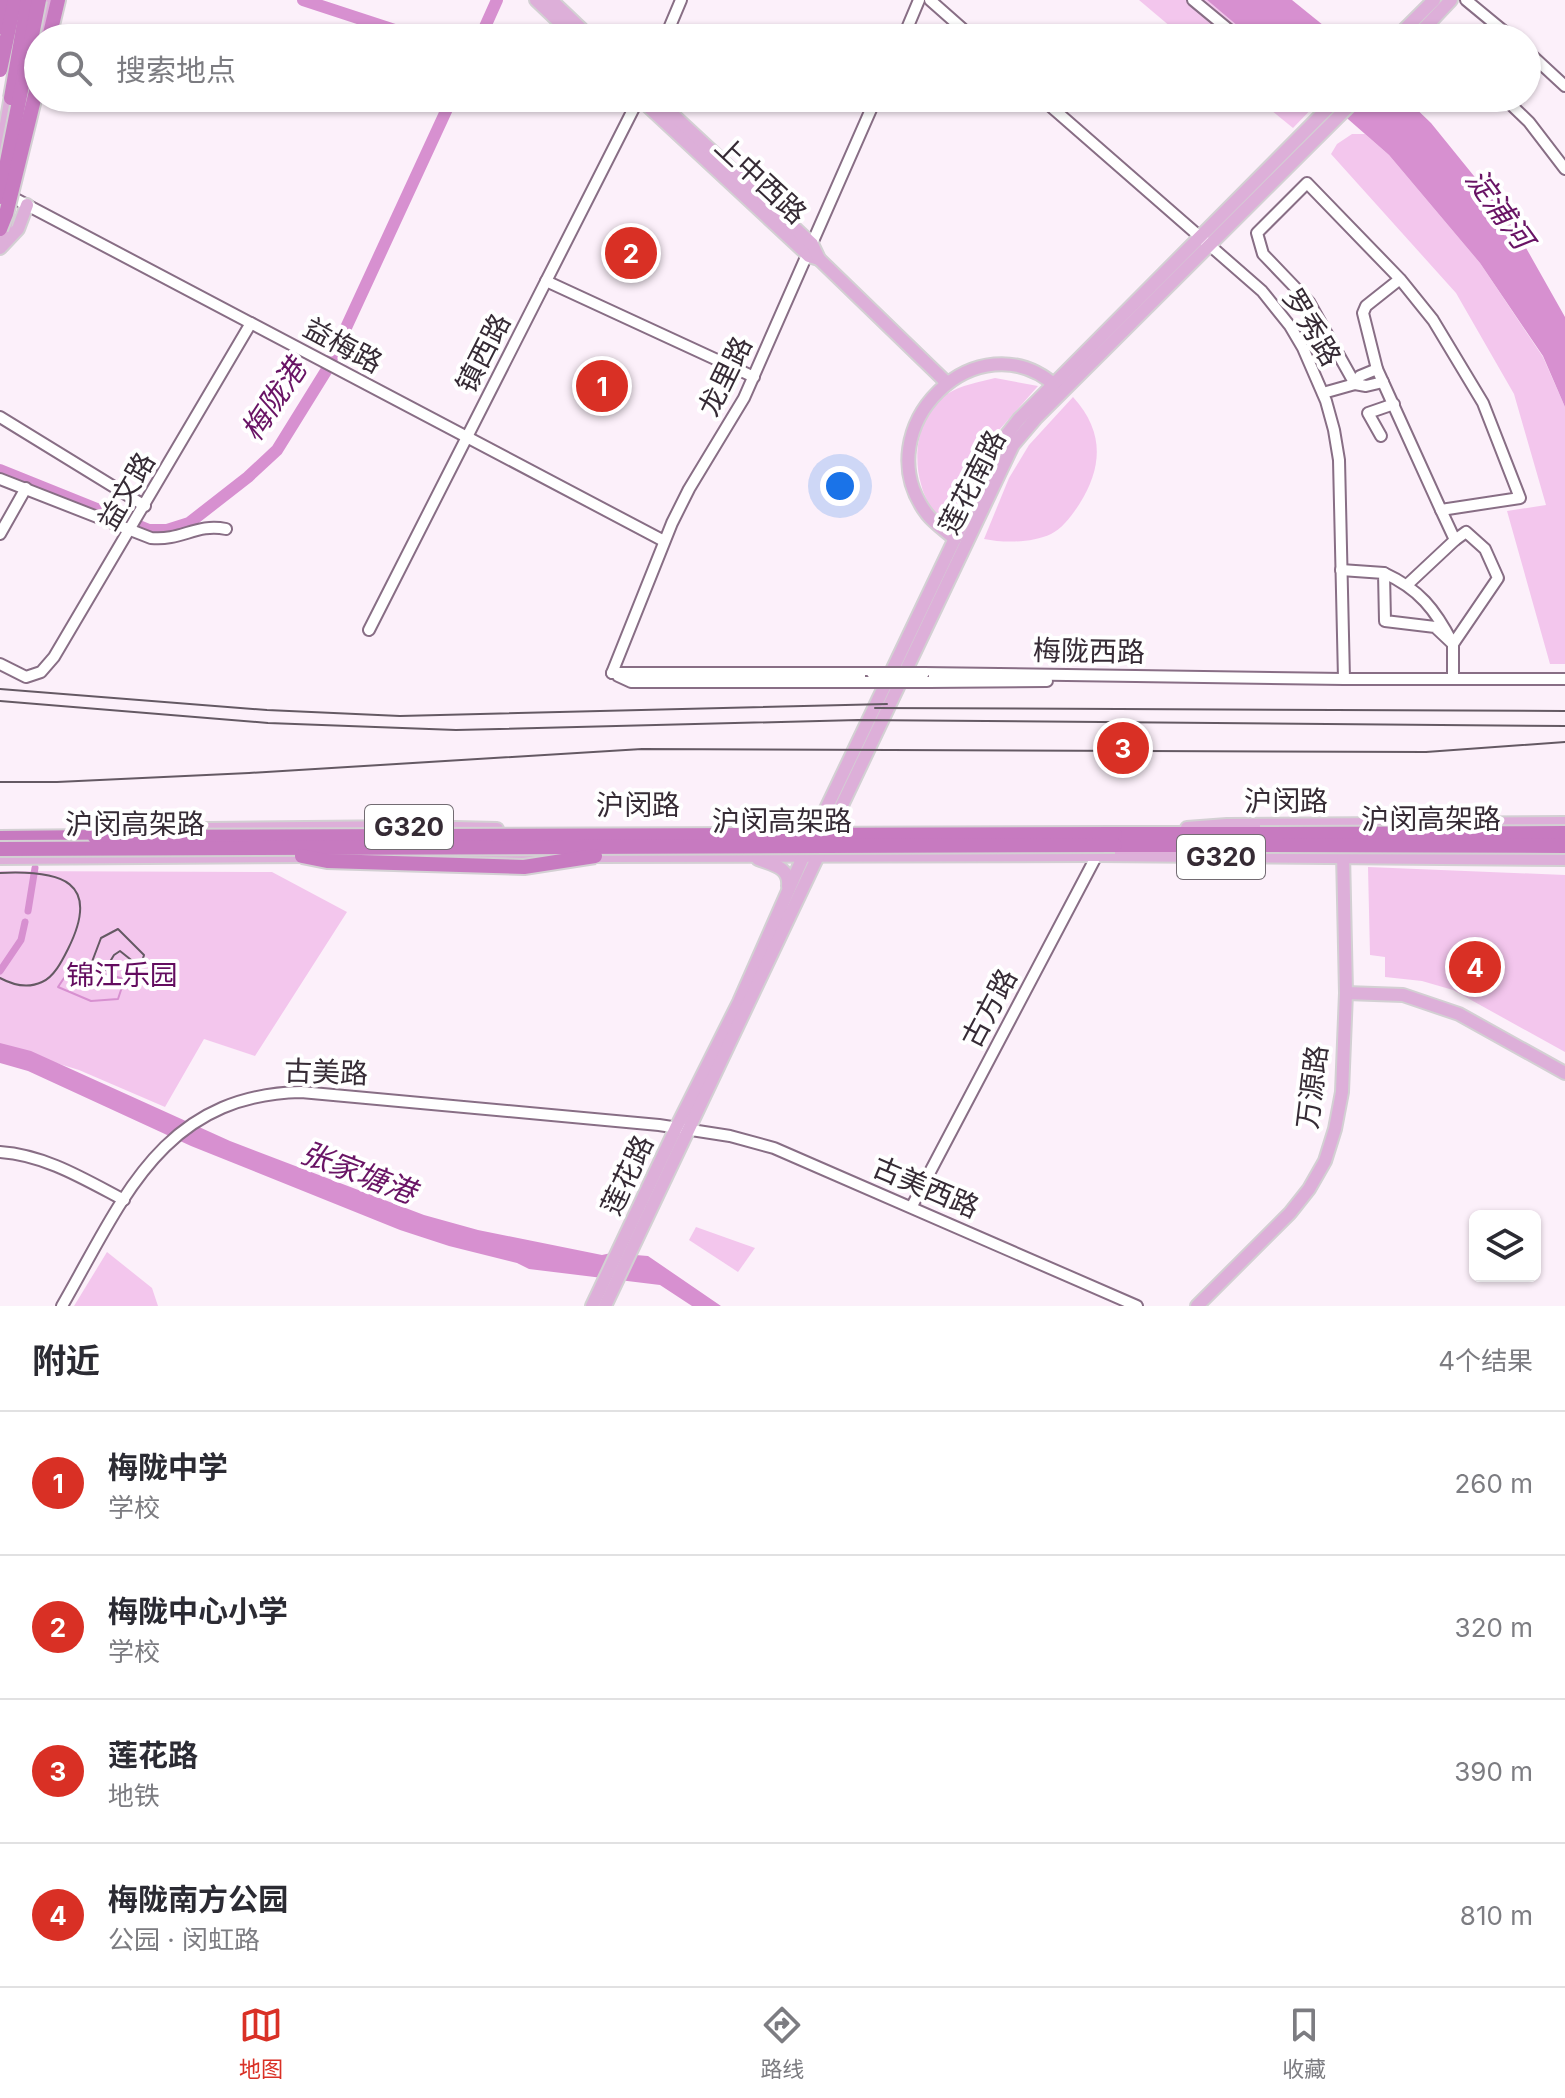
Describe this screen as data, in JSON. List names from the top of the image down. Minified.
{"streets":{"highway":["沪闵高架路"],"main road":["上中西路","莲花南路","沪闵路","G320","万源路","莲花路"],"street":["罗秀路","益梅路","镇西路","龙里路","益文路","梅陇西路","古方路","古美路","古美西路"]},"crossings":[["上中西路","龙里路"],["罗秀路","莲花南路"],["罗秀路","梅陇西路"],["益梅路","镇西路"],["益梅路","龙里路"],["益梅路","益文路"],["龙里路","梅陇西路"],["莲花南路","沪闵路"],["莲花南路","莲花路"],["沪闵路","沪闵高架路"],["沪闵路","古方路"],["沪闵路","万源路"],["古方路","古美西路"],["古美路","莲花路"],["古美路","古美西路"],["莲花路","古美西路"]],"water":["淀浦河","梅陇港","张家塘港"],"parks":["锦江乐园"],"page":{"search":"搜索地点","pins":["2","1","3","4"],"heading":["附近","4个结果"],"list":[{"mark":"1","name":"梅陇中学","note":"学校","value":"260 m"},{"mark":"2","name":"梅陇中心小学","note":"学校","value":"320 m"},{"mark":"3","name":"莲花路","note":"地铁","value":"390 m"},{"mark":"4","name":"梅陇南方公园","note":"公园 · 闵虹路","value":"810 m"}],"nav":["地图","路线","收藏"]}}
